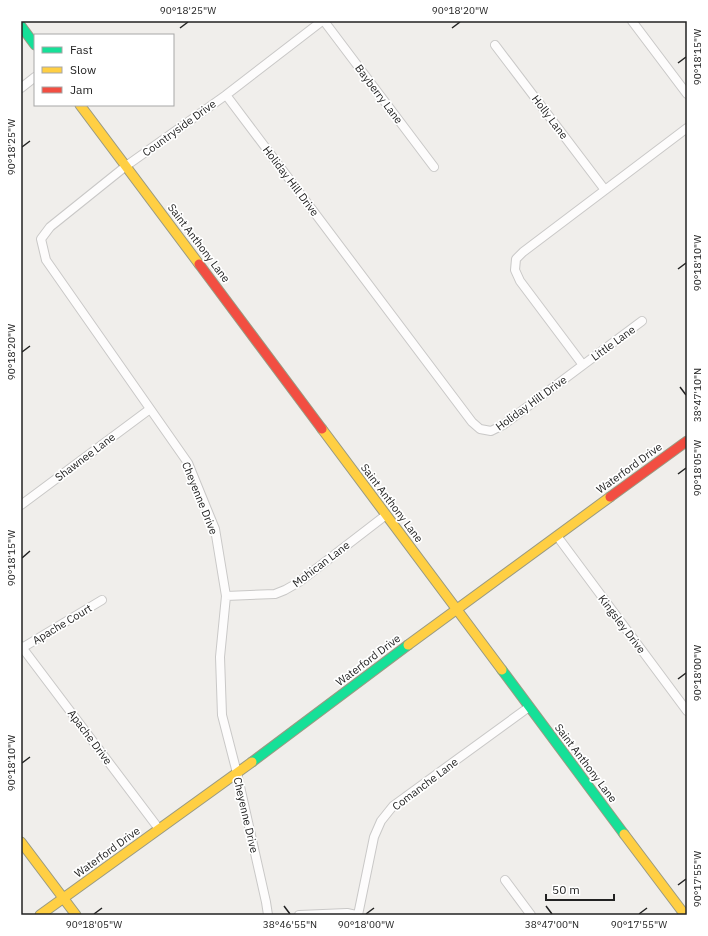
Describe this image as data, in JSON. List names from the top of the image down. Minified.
{"streets":{"street":["Bayberry Lane","Holly Lane","Countryside Drive","Holiday Hill Drive","Saint Anthony Lane","Little Lane","Shawnee Lane","Waterford Drive","Cheyenne Drive","Mohican Lane","Apache Court","Kingsley Drive","Apache Drive","Comanche Lane"]},"crossings":[["Bayberry Lane","Countryside Drive"],["Countryside Drive","Holiday Hill Drive"],["Countryside Drive","Saint Anthony Lane"],["Countryside Drive","Cheyenne Drive"],["Holiday Hill Drive","Little Lane"],["Saint Anthony Lane","Waterford Drive"],["Saint Anthony Lane","Mohican Lane"],["Saint Anthony Lane","Comanche Lane"],["Shawnee Lane","Cheyenne Drive"],["Waterford Drive","Cheyenne Drive"],["Waterford Drive","Kingsley Drive"],["Waterford Drive","Apache Drive"],["Cheyenne Drive","Mohican Lane"],["Apache Court","Apache Drive"]],"legend":["Fast","Slow","Jam"],"scale_bar":"50 m","coordinates":["90°18'25\"W","90°18'20\"W","90°18'15\"W","90°18'10\"W","38°47'10\"N","90°18'05\"W","90°18'00\"W","90°17'55\"W","38°46'55\"N","38°47'00\"N"]}
